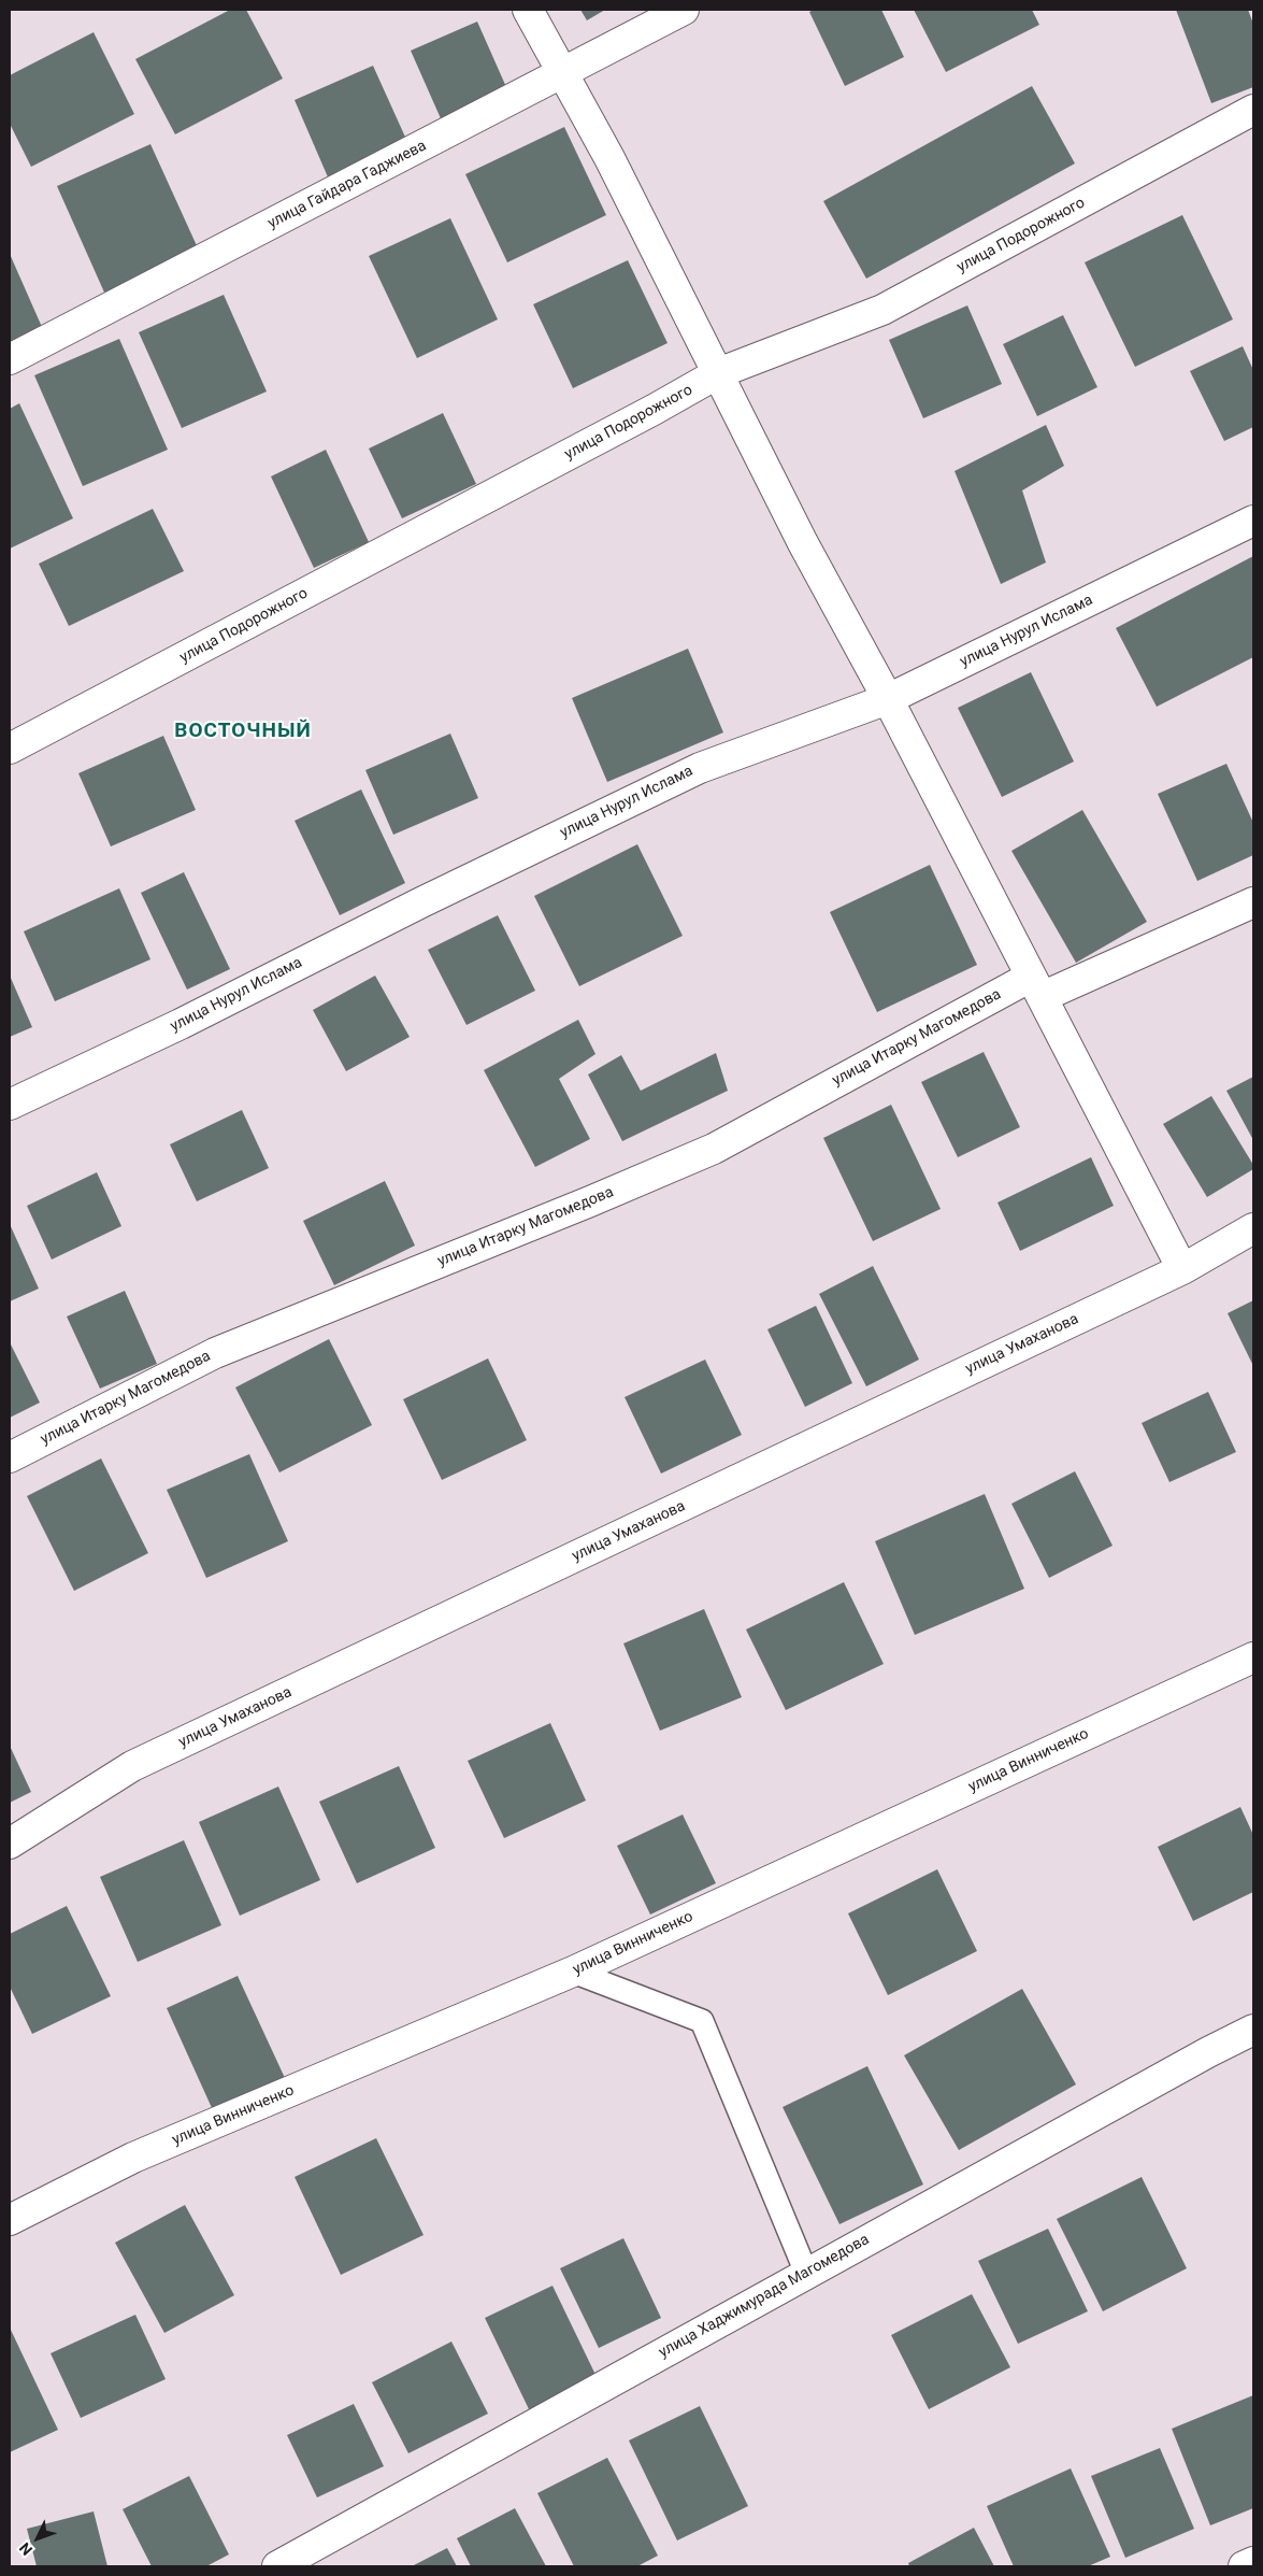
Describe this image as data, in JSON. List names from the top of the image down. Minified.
{"streets":{"street":["улица Гайдара Гаджиева","улица Подорожного","улица Нурул Ислама","улица Итарку Магомедова","улица Умаханова","улица Винниченко","улица Хаджимурада Магомедова"]},"districts":["ВОСТОЧНЫЙ"],"north":"bottom left"}
